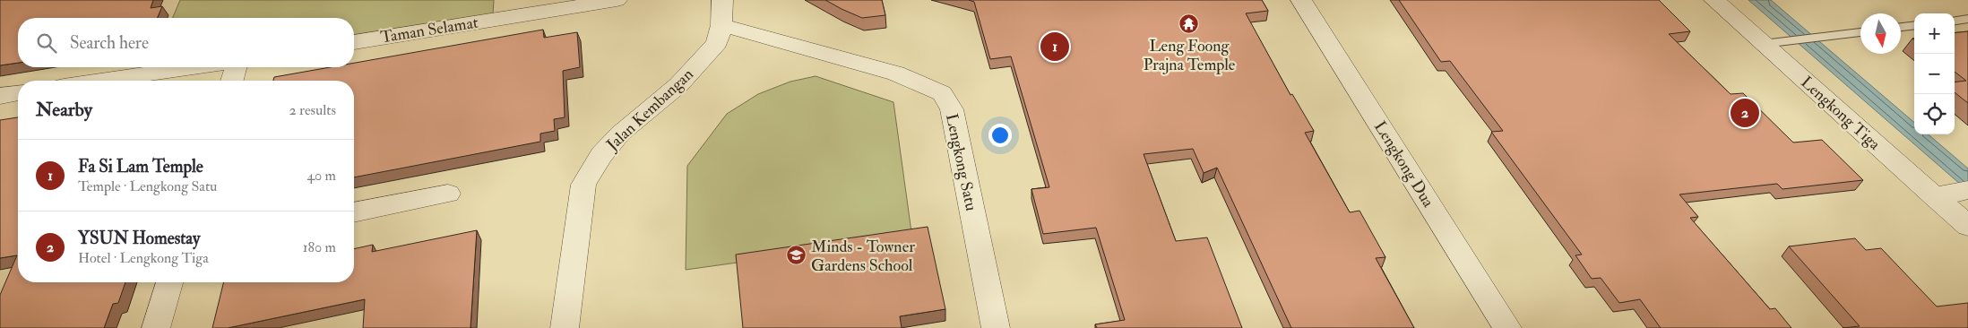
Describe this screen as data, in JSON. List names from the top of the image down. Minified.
{"streets":{"street":["Taman Selamat","Jalan Kembangan","Lengkong Tiga","Lengkong Satu","Lengkong Dua"]},"crossings":[["Jalan Kembangan","Lengkong Satu"]],"places":{"temple":["Leng Foong Prajna Temple"],"school or university":["Minds - Towner Gardens School"]},"north":"bottom","page":{"map_buttons":["+","−"],"search":"Search here","pins":["1","2"],"heading":["Nearby","2 results"],"list":[{"mark":"1","name":"Fa Si Lam Temple","note":"Temple · Lengkong Satu","value":"40 m"},{"mark":"2","name":"YSUN Homestay","note":"Hotel · Lengkong Tiga","value":"180 m"}]}}
